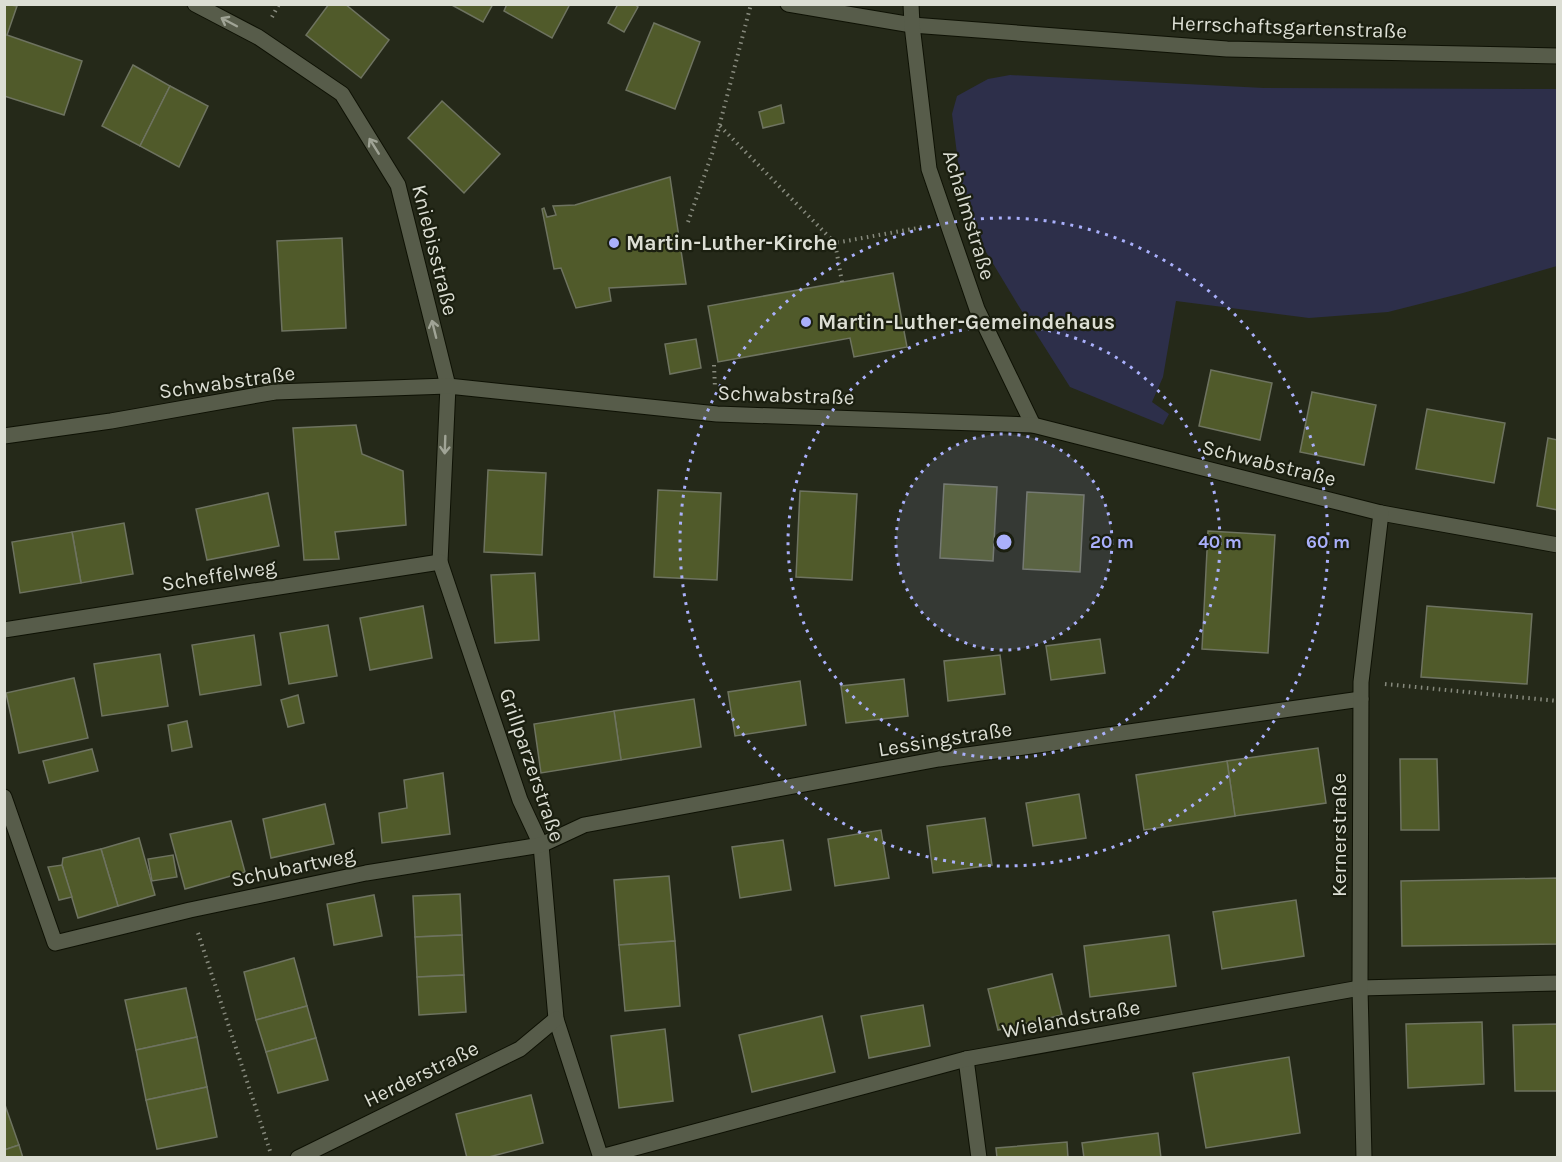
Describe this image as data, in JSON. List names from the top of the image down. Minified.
{"streets":{"street":["Herrschaftsgartenstraße","Achalmstraße","Kniebisstraße","Schwabstraße","Scheffelweg","Lessingstraße","Grillparzerstraße","Kernerstraße","Schubartweg","Wielandstraße","Herderstraße"]},"crossings":[["Herrschaftsgartenstraße","Achalmstraße"],["Achalmstraße","Schwabstraße"],["Kniebisstraße","Schwabstraße"],["Kniebisstraße","Grillparzerstraße"],["Schwabstraße","Grillparzerstraße"],["Schwabstraße","Kernerstraße"],["Scheffelweg","Grillparzerstraße"],["Lessingstraße","Grillparzerstraße"],["Lessingstraße","Kernerstraße"],["Lessingstraße","Schubartweg"],["Grillparzerstraße","Schubartweg"],["Grillparzerstraße","Wielandstraße"],["Grillparzerstraße","Herderstraße"],["Kernerstraße","Wielandstraße"]],"one_way":["Kniebisstraße"],"places":["Martin-Luther-Kirche","Martin-Luther-Gemeindehaus"],"rings":["20 m","40 m","60 m"]}
